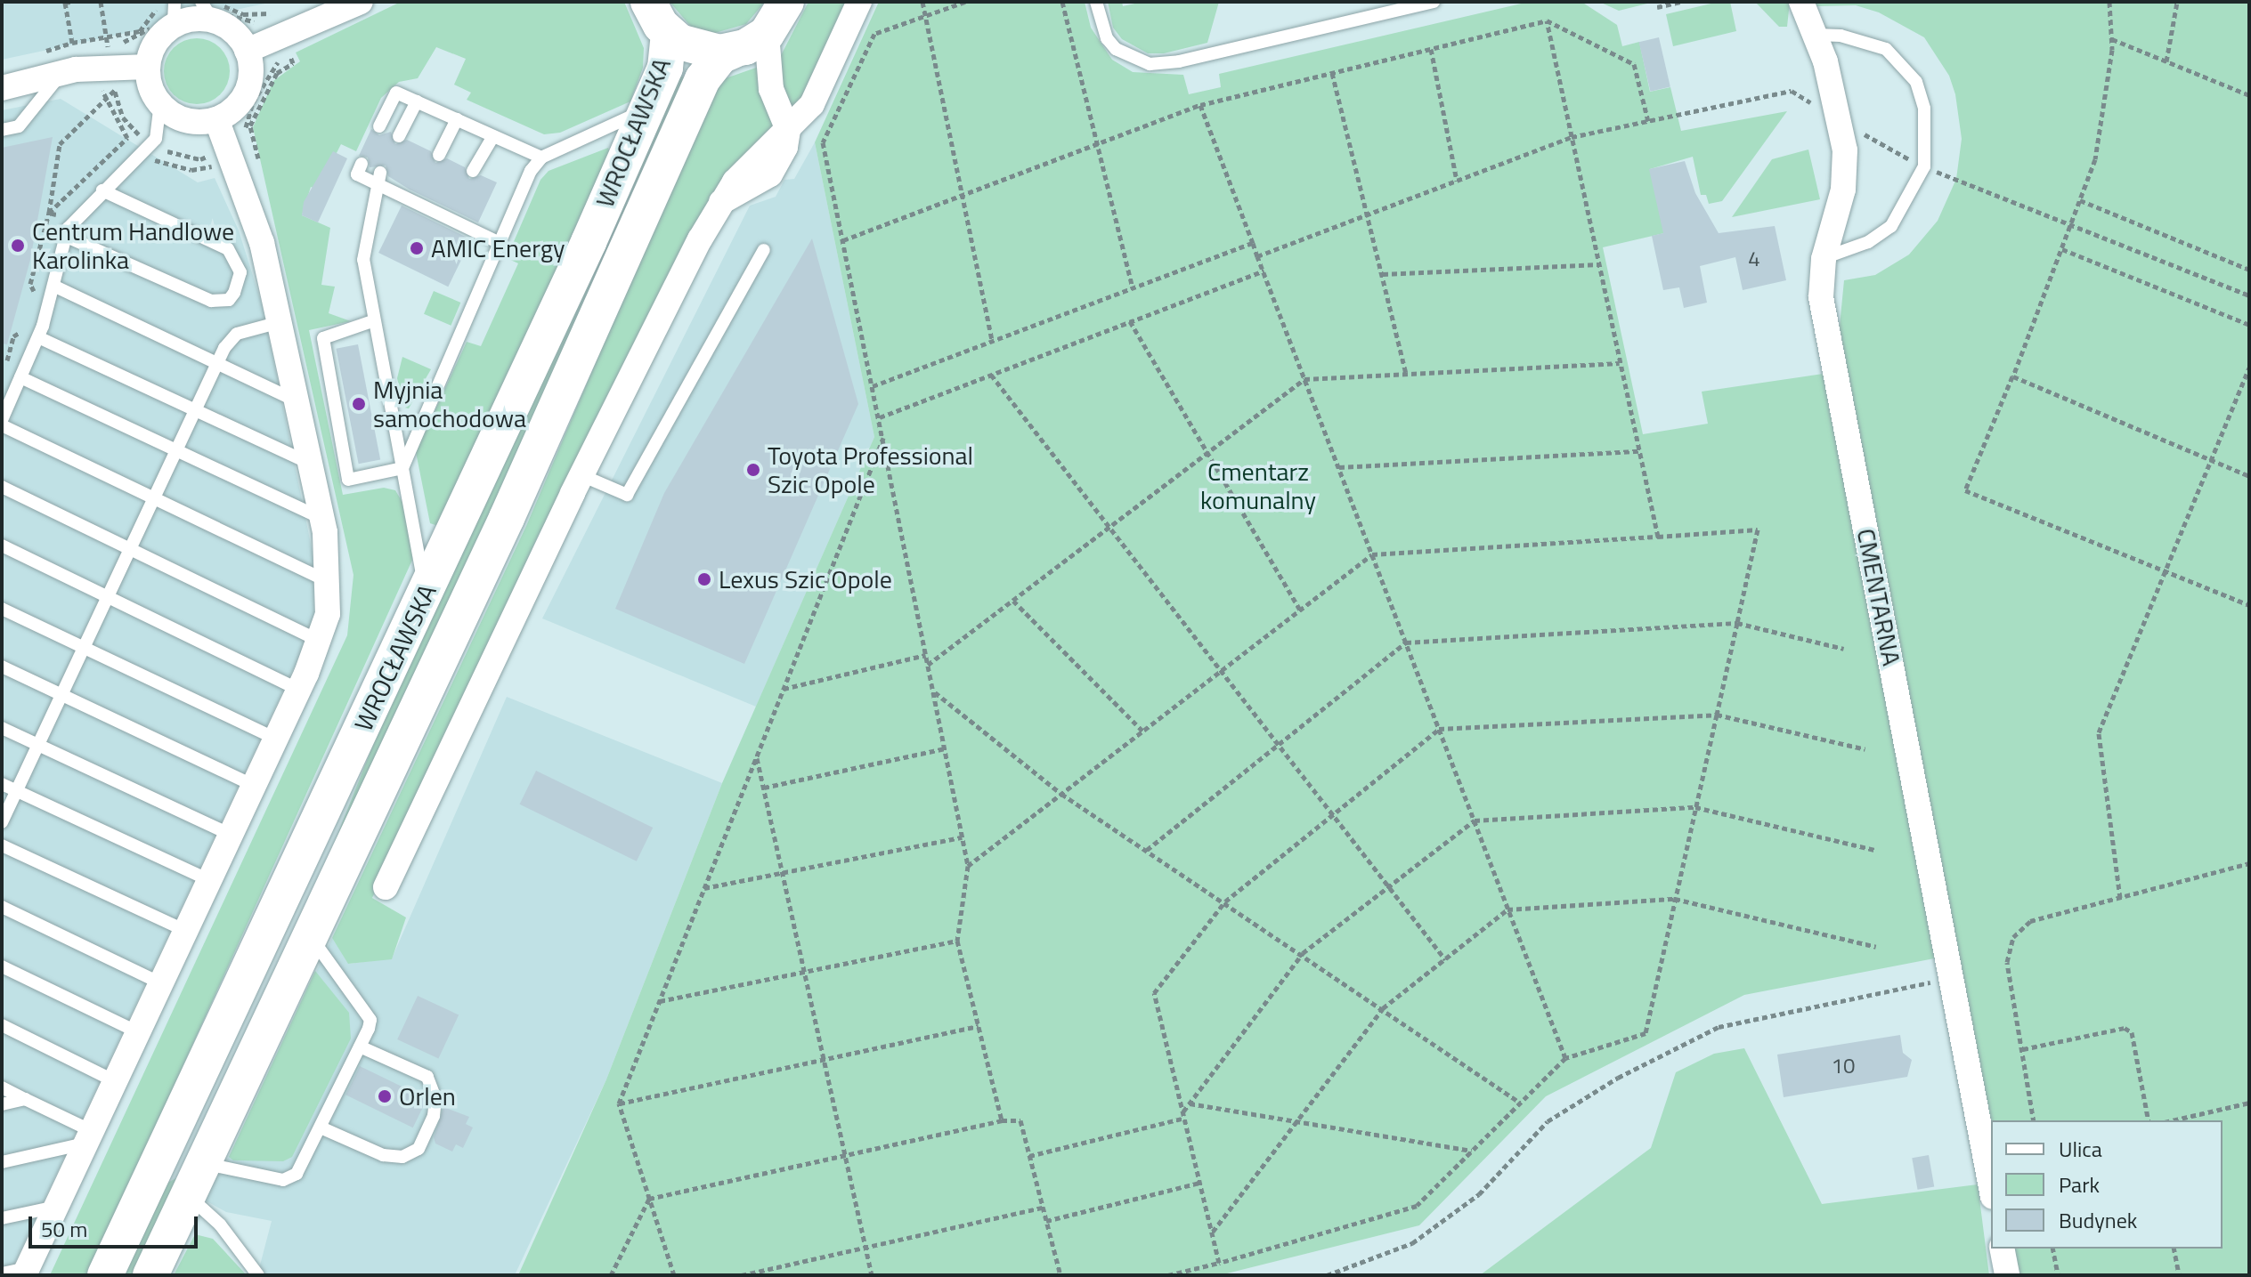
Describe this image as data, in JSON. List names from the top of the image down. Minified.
{"streets":{"main road":["WROCŁAWSKA"],"street":["CMENTARNA"]},"parks":["Cmentarz komunalny"],"places":["Centrum Handlowe Karolinka","AMIC Energy","Myjnia samochodowa","Toyota Professional Szic Opole","Lexus Szic Opole","Orlen"],"house_numbers":["4","10"],"legend":["Ulica","Park","Budynek"],"scale_bar":"50 m"}
